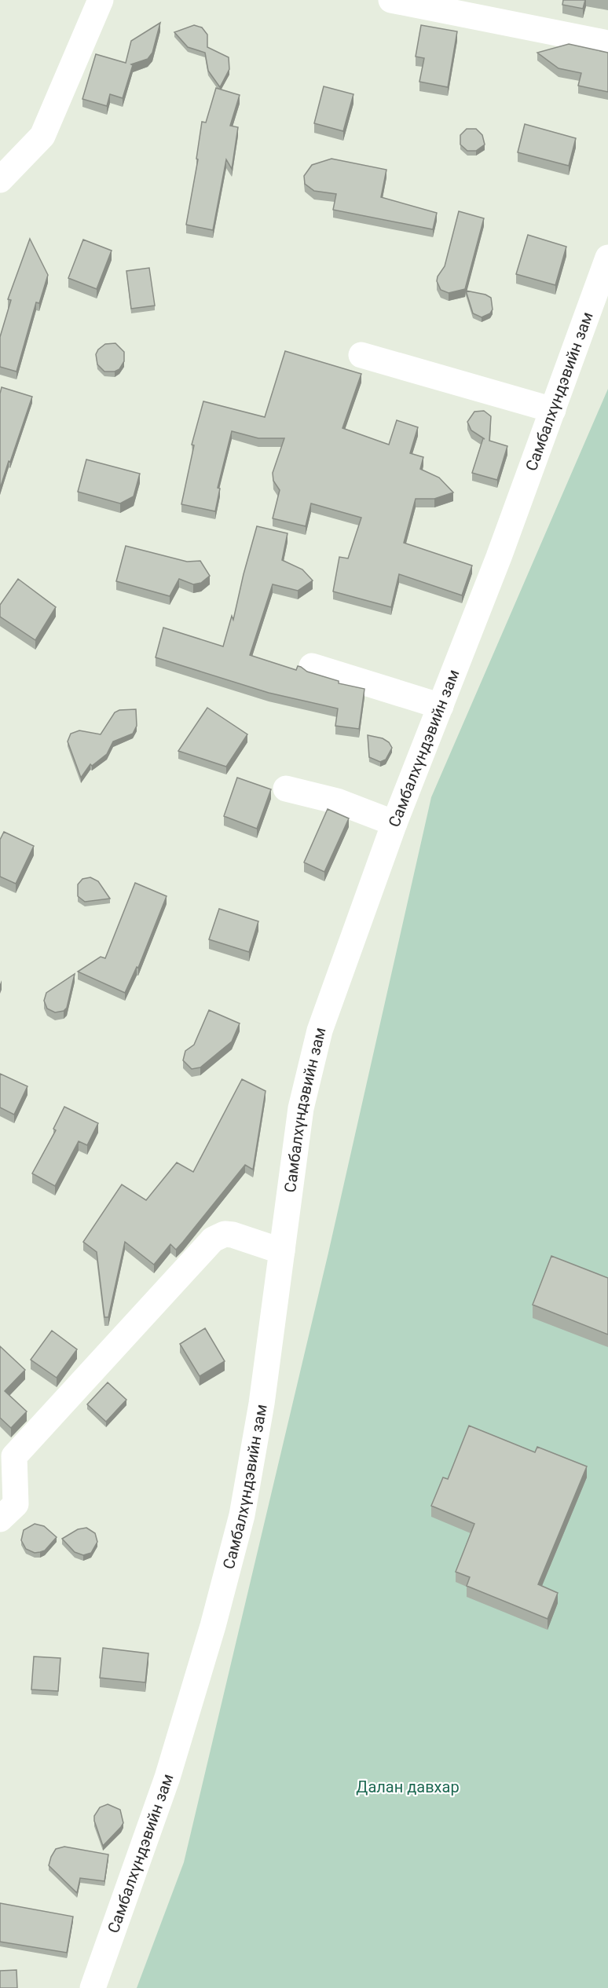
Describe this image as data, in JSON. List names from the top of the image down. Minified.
{"streets":{"street":["Самбалхүндэвийн зам"]},"parks":["Далан давхар"]}
